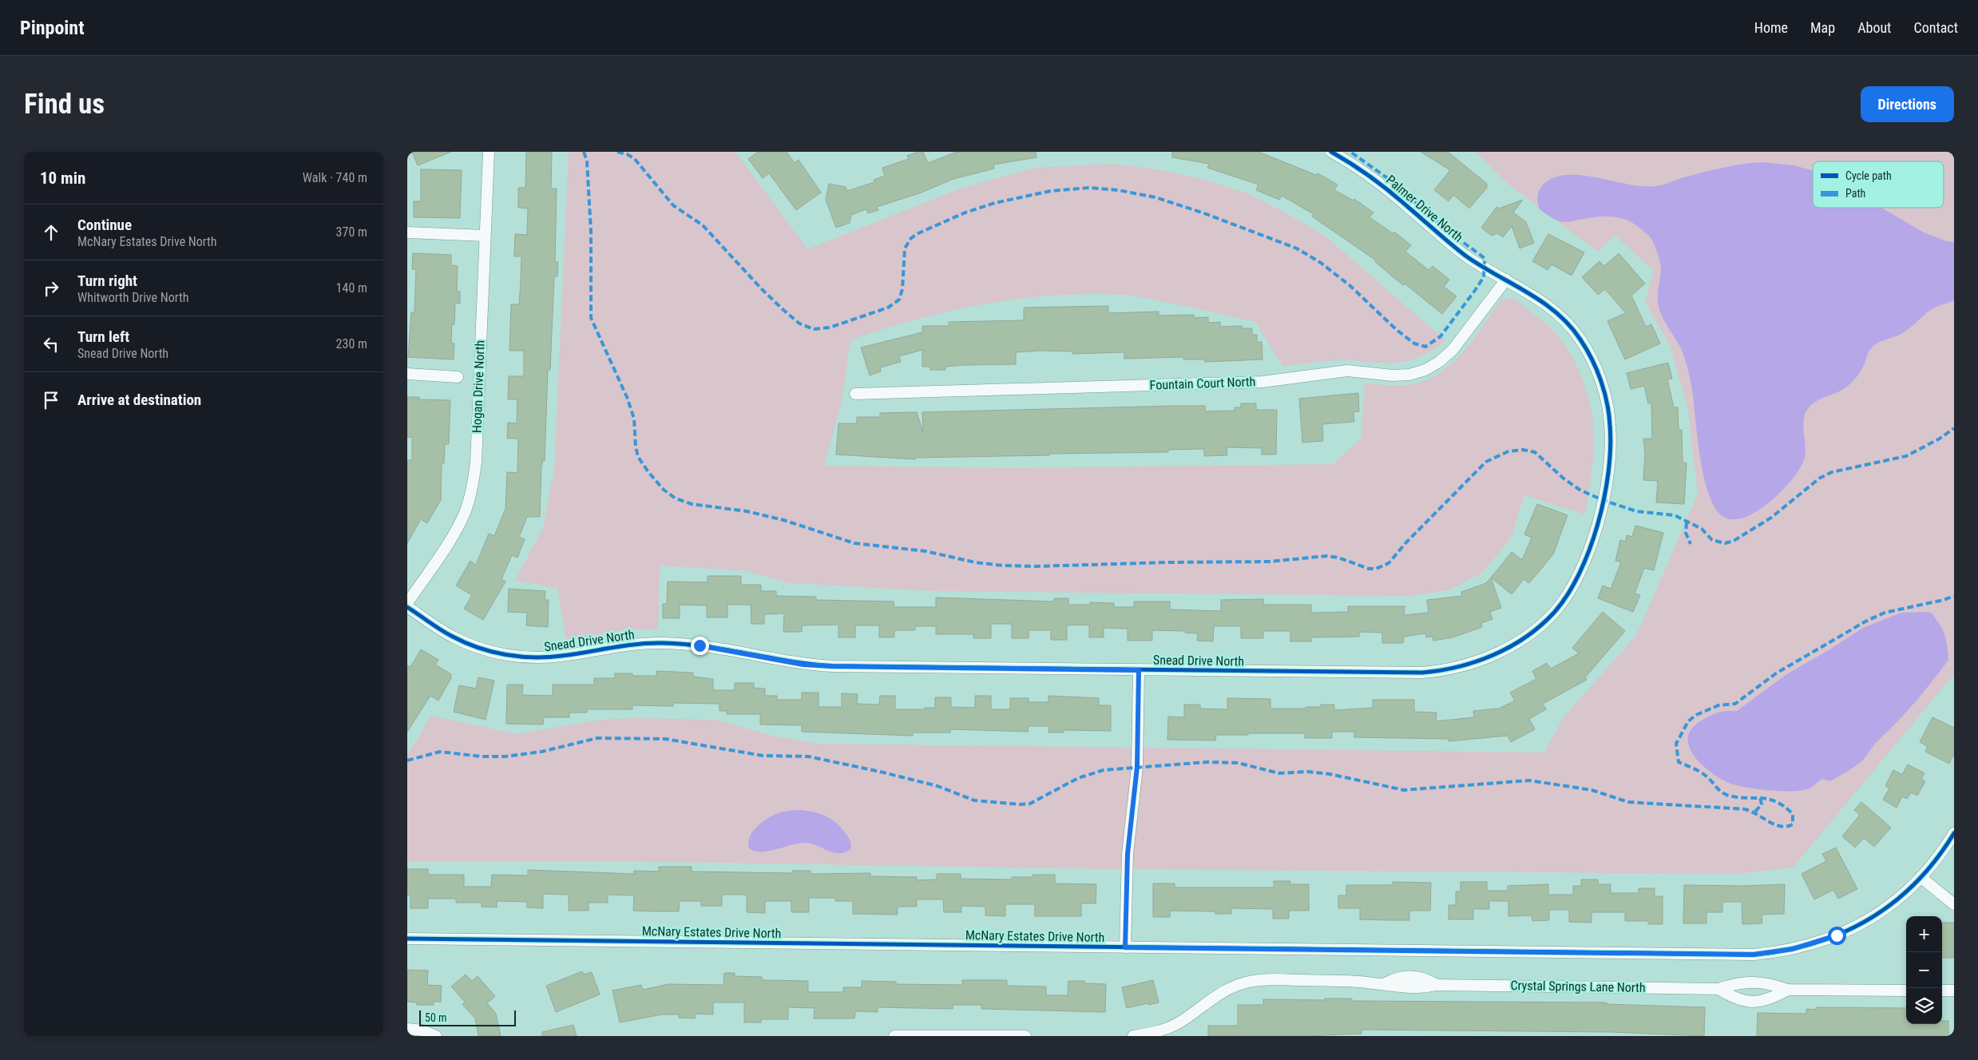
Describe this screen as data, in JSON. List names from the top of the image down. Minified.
{"streets":{"street":["Palmer Drive North","Fountain Court North","Hogan Drive North","Snead Drive North","McNary Estates Drive North","Crystal Springs Lane North"]},"crossings":[["Palmer Drive North","Fountain Court North"],["Palmer Drive North","Snead Drive North"],["Fountain Court North","Snead Drive North"]],"legend":["Cycle path","Path"],"scale_bar":"50 m","page":{"header":"Pinpoint","nav":["Home","Map","About","Contact"],"buttons":"Directions","title":"Find us","heading":["10 min","Walk · 740 m"],"list":[["Continue","McNary Estates Drive North","370 m"],["Turn right","Whitworth Drive North","140 m"],["Turn left","Snead Drive North","230 m"],"Arrive at destination"],"map_buttons":["+","−"],"scale":"50 m"}}
